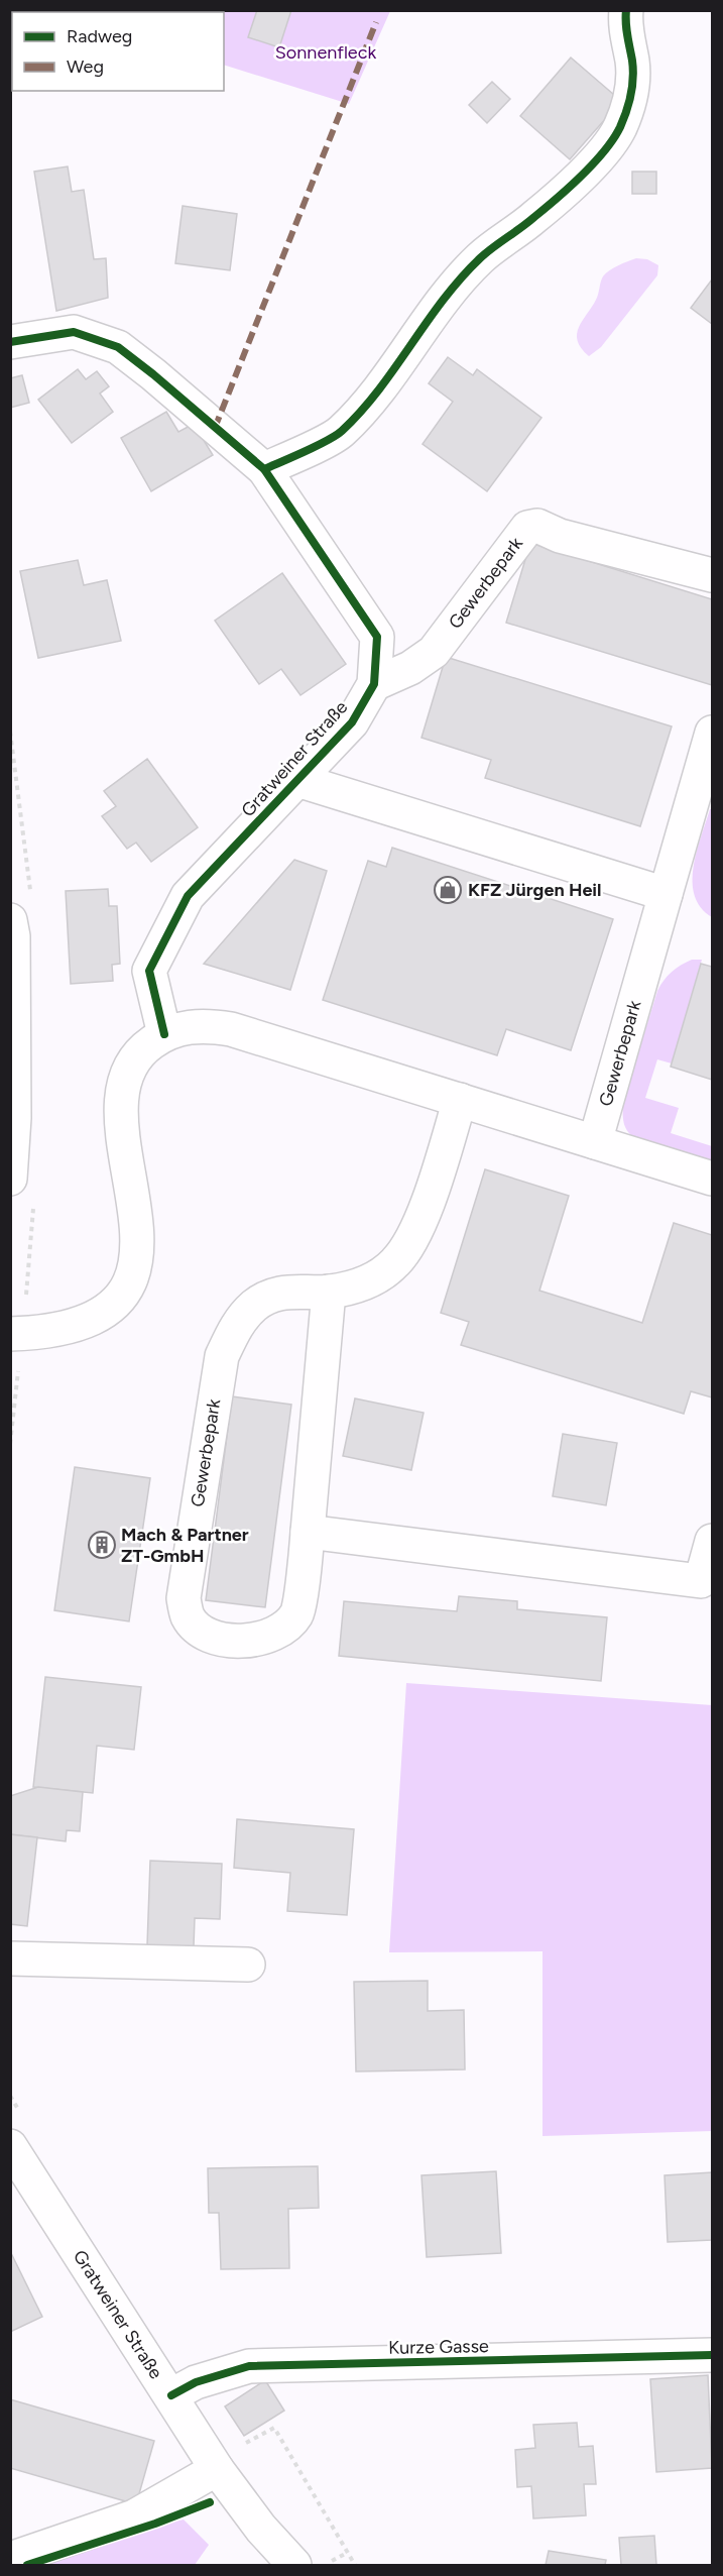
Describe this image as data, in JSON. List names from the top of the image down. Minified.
{"streets":{"street":["Gewerbepark","Gratweiner Straße","Kurze Gasse"]},"crossings":[["Gewerbepark","Gratweiner Straße"],["Gratweiner Straße","Kurze Gasse"]],"parks":["Sonnenfleck"],"places":{"shop":["KFZ Jürgen Heil"],"building":["Mach & Partner ZT-GmbH"]},"legend":["Radweg","Weg"]}
